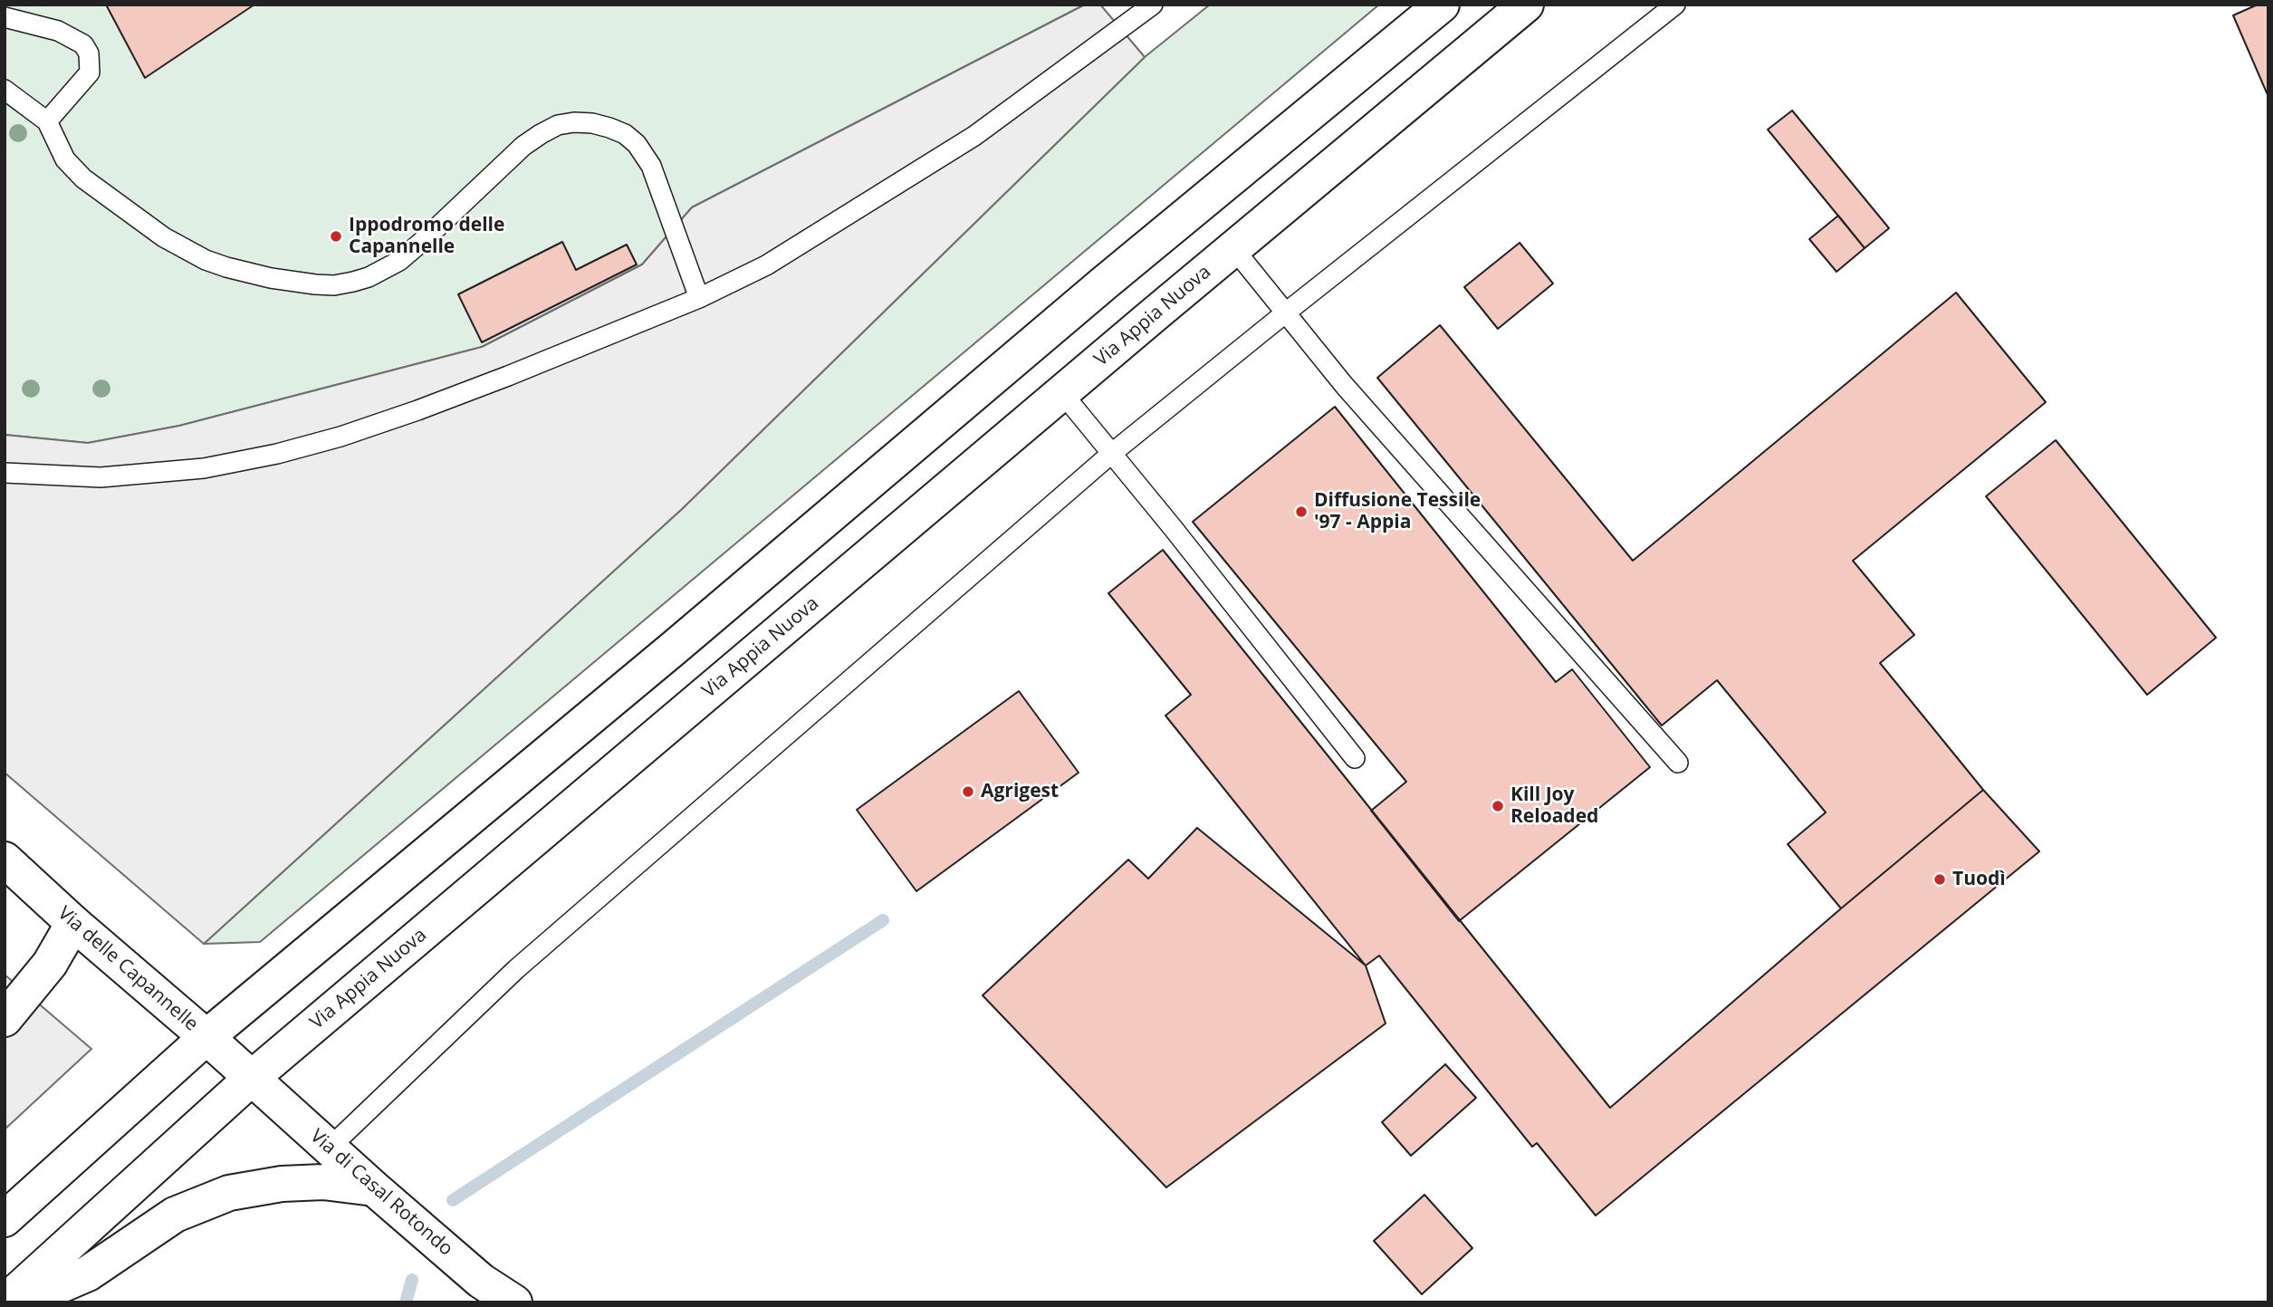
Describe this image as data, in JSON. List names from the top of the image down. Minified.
{"streets":{"main road":["Via Appia Nuova","Via delle Capannelle","Via di Casal Rotondo"]},"crossings":[["Via Appia Nuova","Via delle Capannelle"],["Via Appia Nuova","Via di Casal Rotondo"],["Via delle Capannelle","Via di Casal Rotondo"]],"places":["Ippodromo delle Capannelle","Diffusione Tessile '97 - Appia","Agrigest","Kill Joy Reloaded","Tuodì"]}
